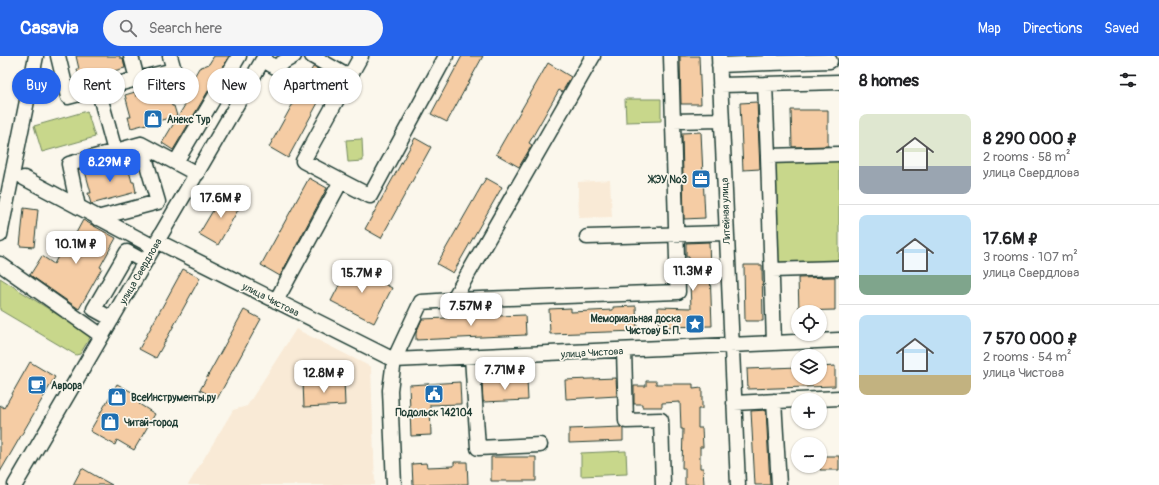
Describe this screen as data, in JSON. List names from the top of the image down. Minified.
{"streets":{"street":["Литейная улица","улица Свердлова","улица Чистова"]},"crossings":[["Литейная улица","улица Чистова"],["улица Свердлова","улица Чистова"]],"places":{"shop":["Анекс Тур","ВсеИнструменты.ру","Читай-город"],"office":["ЖЭУ №3"],"place":["Мемориальная доска Чистову Б. П."],"cafe":["Аврора"],"public building":["Подольск 142104"]},"page":{"header":"Casavia","search":"Search here","nav":["Map","Directions","Saved"],"heading":"8 homes","chip":["Buy","Rent","Filters","New","Apartment"],"list":[{"name":"8 290 000 ₽","note":"2 rooms · 58 m² · улица Свердлова"},{"name":"17.6M ₽","note":"3 rooms · 107 m² · улица Свердлова"},{"name":"7 570 000 ₽","note":"2 rooms · 54 m² · улица Чистова"}],"price":["8.29M ₽","17.6M ₽","10.1M ₽","11.3M ₽","15.7M ₽","7.57M ₽","7.71M ₽","12.8M ₽"],"map_buttons":["+","−"]}}
